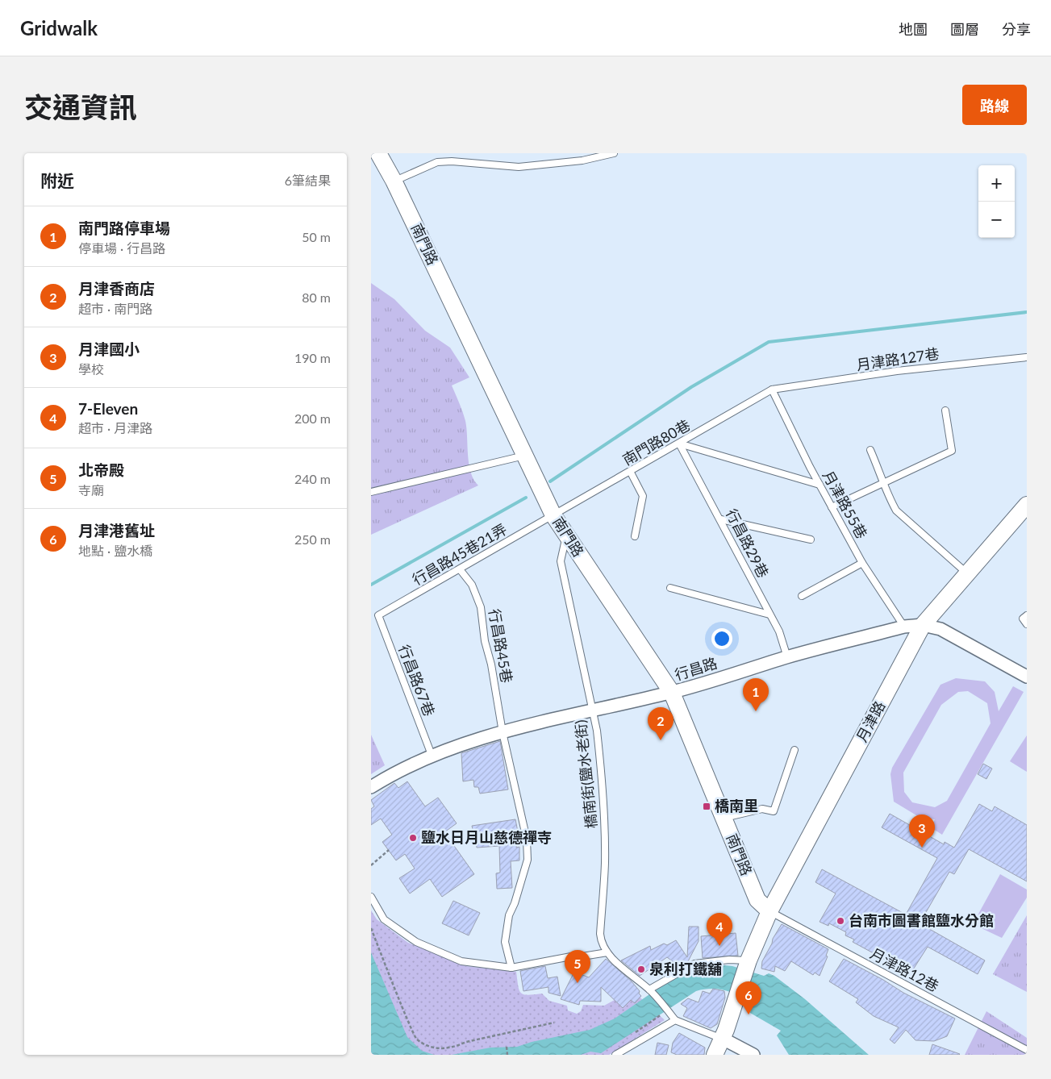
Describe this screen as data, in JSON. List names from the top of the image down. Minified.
{"streets":{"street":["南門路","行昌路","月津路"],"lane":["月津路127巷","南門路80巷","月津路55巷","行昌路29巷","行昌路45巷21弄","行昌路45巷","行昌路67巷","橋南街(鹽水老街)","月津路12巷"]},"crossings":[["南門路","南門路80巷"],["南門路","行昌路45巷21弄"],["南門路","行昌路"],["南門路","月津路"],["南門路","橋南街(鹽水老街)"],["南門路","月津路12巷"],["月津路127巷","南門路80巷"],["月津路127巷","月津路55巷"],["南門路80巷","月津路55巷"],["南門路80巷","行昌路29巷"],["南門路80巷","行昌路45巷21弄"],["月津路55巷","行昌路"],["行昌路29巷","行昌路"],["行昌路45巷21弄","行昌路45巷"],["行昌路45巷21弄","行昌路67巷"],["行昌路45巷","行昌路"],["行昌路","行昌路67巷"],["行昌路","月津路"],["行昌路","橋南街(鹽水老街)"],["月津路","月津路12巷"]],"places":{"transit":["橋南里"],"other":["鹽水日月山慈德禪寺","台南市圖書館鹽水分館","泉利打鐵舖"]},"page":{"header":"Gridwalk","nav":["地圖","圖層","分享"],"title":"交通資訊","buttons":"路線","heading":["附近","6筆結果"],"map_buttons":["+","−"],"list":[{"mark":"1","name":"南門路停車場","note":"停車場 · 行昌路","value":"50 m"},{"mark":"2","name":"月津香商店","note":"超市 · 南門路","value":"80 m"},{"mark":"3","name":"月津國小","note":"學校","value":"190 m"},{"mark":"4","name":"7-Eleven","note":"超市 · 月津路","value":"200 m"},{"mark":"5","name":"北帝殿","note":"寺廟","value":"240 m"},{"mark":"6","name":"月津港舊址","note":"地點 · 鹽水橋","value":"250 m"}],"pins":["1","2","3","4","5","6"]}}
